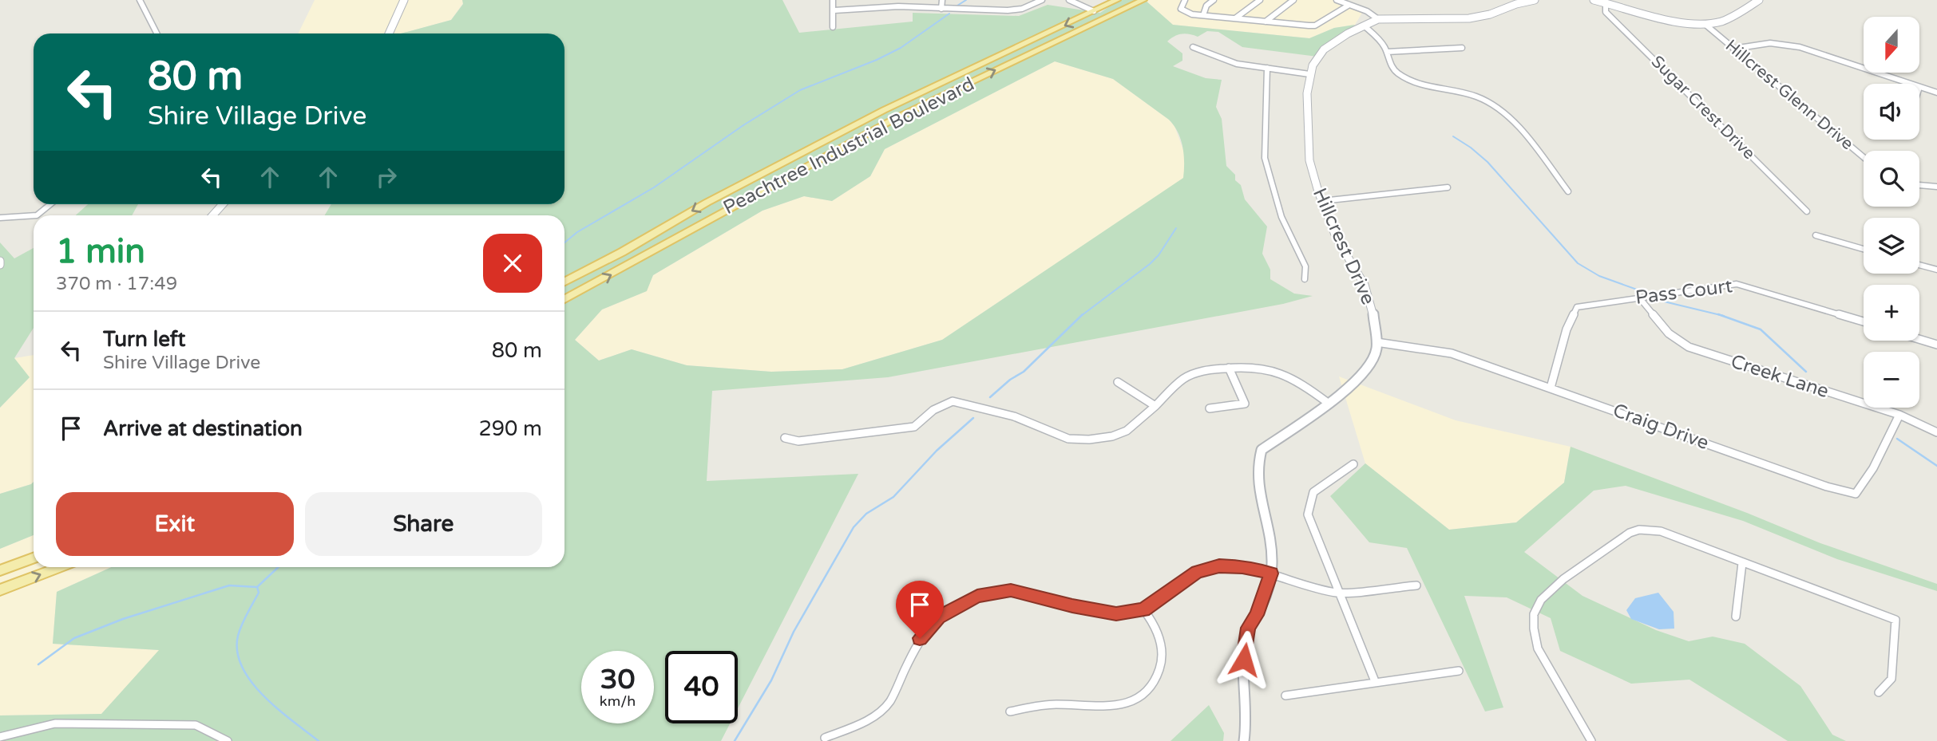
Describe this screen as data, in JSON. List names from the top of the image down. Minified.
{"streets":{"main road":["Peachtree Industrial Boulevard"],"street":["Hillcrest Glenn Drive","Sugar Crest Drive","Hillcrest Drive","Pass Court","Creek Lane","Craig Drive"]},"crossings":[["Hillcrest Drive","Craig Drive"],["Pass Court","Creek Lane"],["Pass Court","Craig Drive"],["Creek Lane","Craig Drive"]],"north":"bottom","page":{"map_buttons":["+","−"],"turn":["80 m","Shire Village Drive"],"heading":["1 min","370 m · 17:49"],"list":[{"name":"Turn left","note":"Shire Village Drive","value":"80 m"},{"name":"Arrive at destination","value":"290 m"}],"buttons":["Exit","Share"],"speed":"30 km/h","limit":"40"}}
